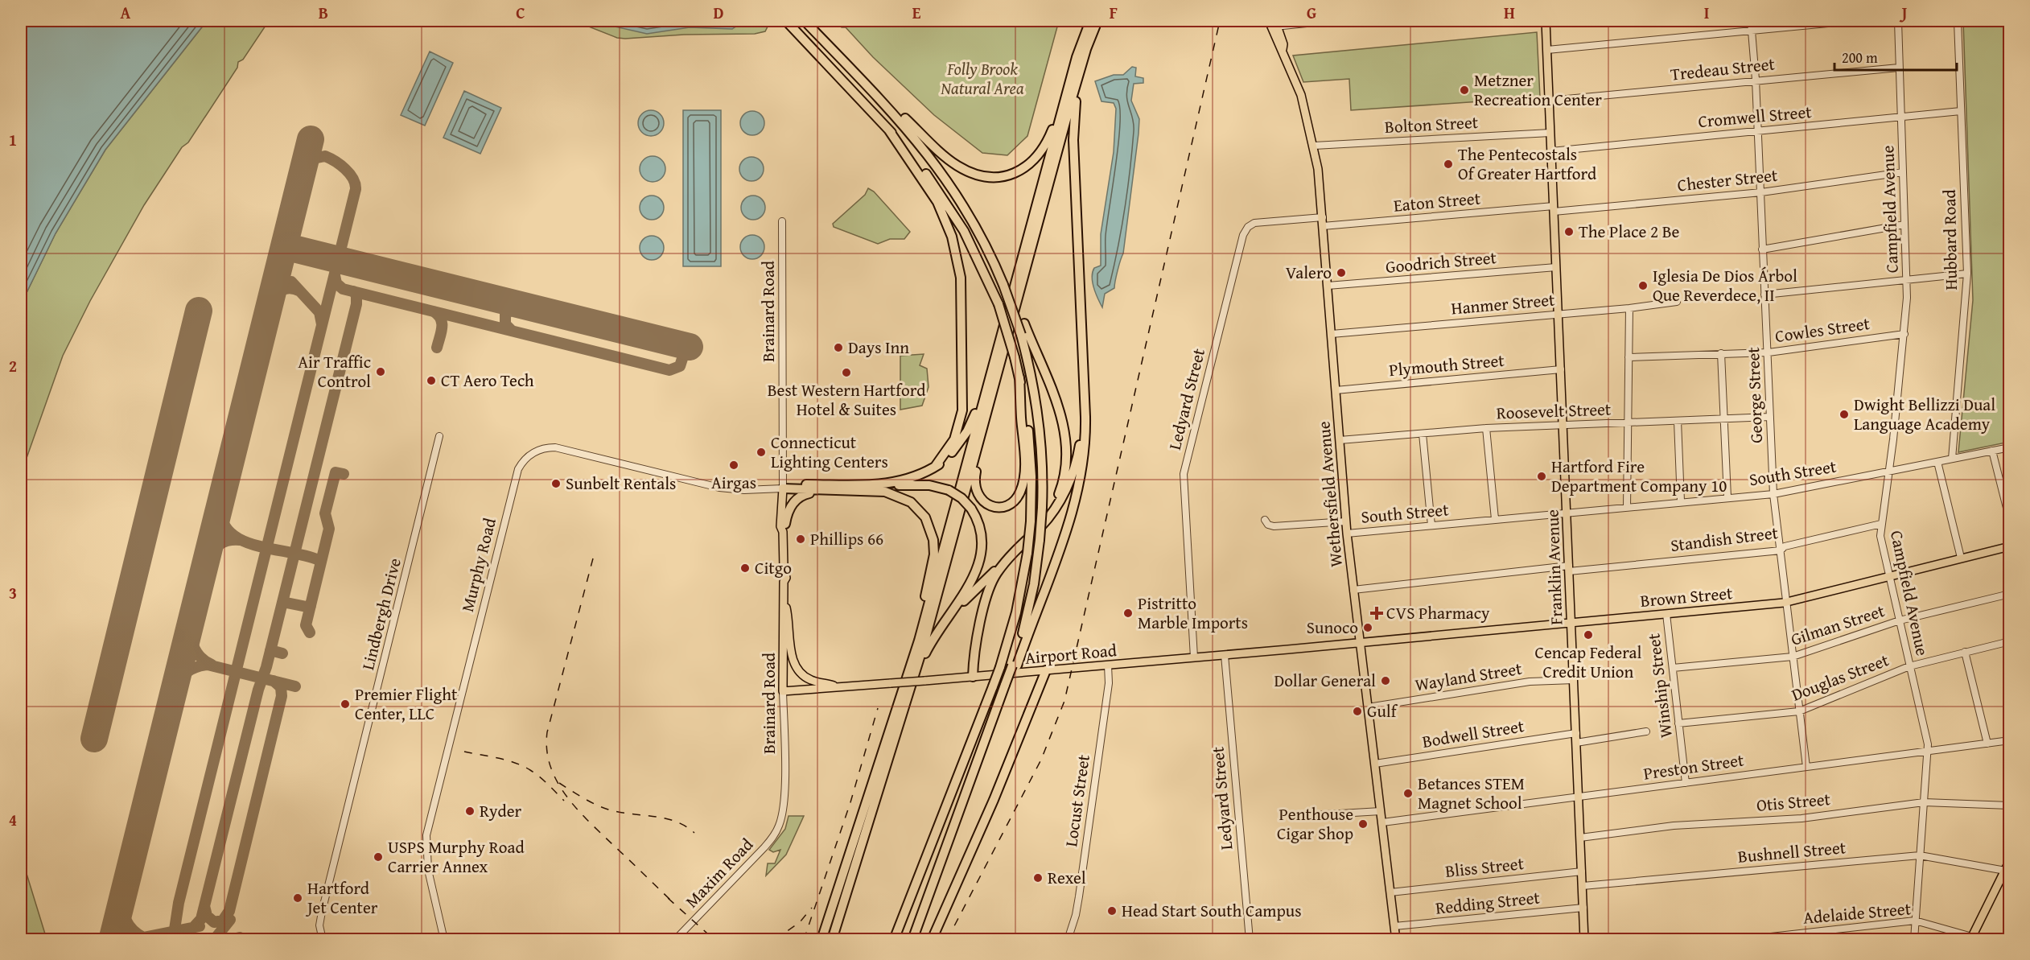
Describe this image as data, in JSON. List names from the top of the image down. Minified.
{"streets":{"main road":["Brainard Road","Wethersfield Avenue","Franklin Avenue","Brown Street","Airport Road"],"street":["Tredeau Street","Cromwell Street","Bolton Street","Chester Street","Eaton Street","Campfield Avenue","Hubbard Road","Goodrich Street","Hanmer Street","Cowles Street","Plymouth Street","George Street","Ledyard Street","Roosevelt Street","South Street","Standish Street","Murphy Road","Lindbergh Drive","Gilman Street","Wayland Street","Douglas Street","Winship Street","Bodwell Street","Preston Street","Locust Street","Otis Street","Bushnell Street","Bliss Street","Maxim Road","Redding Street","Adelaide Street"]},"crossings":[["Tredeau Street","Campfield Avenue"],["Tredeau Street","George Street"],["Tredeau Street","Franklin Avenue"],["Cromwell Street","Campfield Avenue"],["Cromwell Street","Hubbard Road"],["Cromwell Street","George Street"],["Cromwell Street","Franklin Avenue"],["Bolton Street","Wethersfield Avenue"],["Bolton Street","Franklin Avenue"],["Chester Street","Eaton Street"],["Chester Street","Campfield Avenue"],["Chester Street","George Street"],["Chester Street","Franklin Avenue"],["Eaton Street","Wethersfield Avenue"],["Eaton Street","Franklin Avenue"],["Campfield Avenue","Cowles Street"],["Campfield Avenue","South Street"],["Campfield Avenue","Standish Street"],["Campfield Avenue","Brown Street"],["Campfield Avenue","Gilman Street"],["Campfield Avenue","Douglas Street"],["Campfield Avenue","Preston Street"],["Campfield Avenue","Otis Street"],["Campfield Avenue","Bushnell Street"],["Campfield Avenue","Adelaide Street"],["Hubbard Road","South Street"],["Goodrich Street","Wethersfield Avenue"],["Goodrich Street","Franklin Avenue"],["Hanmer Street","Wethersfield Avenue"],["Hanmer Street","Franklin Avenue"],["Brainard Road","Murphy Road"],["Brainard Road","Airport Road"],["Brainard Road","Maxim Road"],["Cowles Street","George Street"],["Plymouth Street","Wethersfield Avenue"],["Plymouth Street","Franklin Avenue"],["George Street","Roosevelt Street"],["George Street","South Street"],["George Street","Standish Street"],["George Street","Brown Street"],["George Street","Gilman Street"],["George Street","Douglas Street"],["George Street","Preston Street"],["Ledyard Street","Wethersfield Avenue"],["Ledyard Street","Airport Road"],["Roosevelt Street","Wethersfield Avenue"],["Roosevelt Street","Franklin Avenue"],["South Street","Wethersfield Avenue"],["South Street","Franklin Avenue"],["Wethersfield Avenue","Standish Street"],["Wethersfield Avenue","Brown Street"],["Wethersfield Avenue","Airport Road"],["Wethersfield Avenue","Wayland Street"],["Wethersfield Avenue","Bodwell Street"],["Wethersfield Avenue","Preston Street"],["Wethersfield Avenue","Bliss Street"],["Wethersfield Avenue","Redding Street"],["Standish Street","Franklin Avenue"],["Franklin Avenue","Brown Street"],["Franklin Avenue","Wayland Street"],["Franklin Avenue","Bodwell Street"],["Franklin Avenue","Preston Street"],["Franklin Avenue","Otis Street"],["Franklin Avenue","Bushnell Street"],["Franklin Avenue","Bliss Street"],["Franklin Avenue","Redding Street"],["Brown Street","Airport Road"],["Brown Street","Winship Street"],["Gilman Street","Winship Street"],["Airport Road","Locust Street"],["Douglas Street","Winship Street"],["Winship Street","Preston Street"]],"parks":["Folly Brook Natural Area"],"places":{"other":["Metzner Recreation Center","The Pentecostals Of Greater Hartford","The Place 2 Be","Valero","Iglesia De Dios Árbol Que Reverdece, II","Days Inn","Air Traffic Control","Best Western Hartford Hotel & Suites","CT Aero Tech","Dwight Bellizzi Dual Language Academy","Connecticut Lighting Centers","Airgas","Hartford Fire Department Company 10","Sunbelt Rentals","Phillips 66","Citgo","Pistritto Marble Imports","Sunoco","Cencap Federal Credit Union","Dollar General","Premier Flight Center, LLC","Gulf","Betances STEM Magnet School","Ryder","Penthouse Cigar Shop","USPS Murphy Road Carrier Annex","Rexel","Hartford Jet Center","Head Start South Campus"],"health":["CVS Pharmacy"]},"scale_bar":"200 m","grid":{"columns":["A","B","C","D","E","F","G","H","I","J"],"rows":["1","2","3","4"]}}
